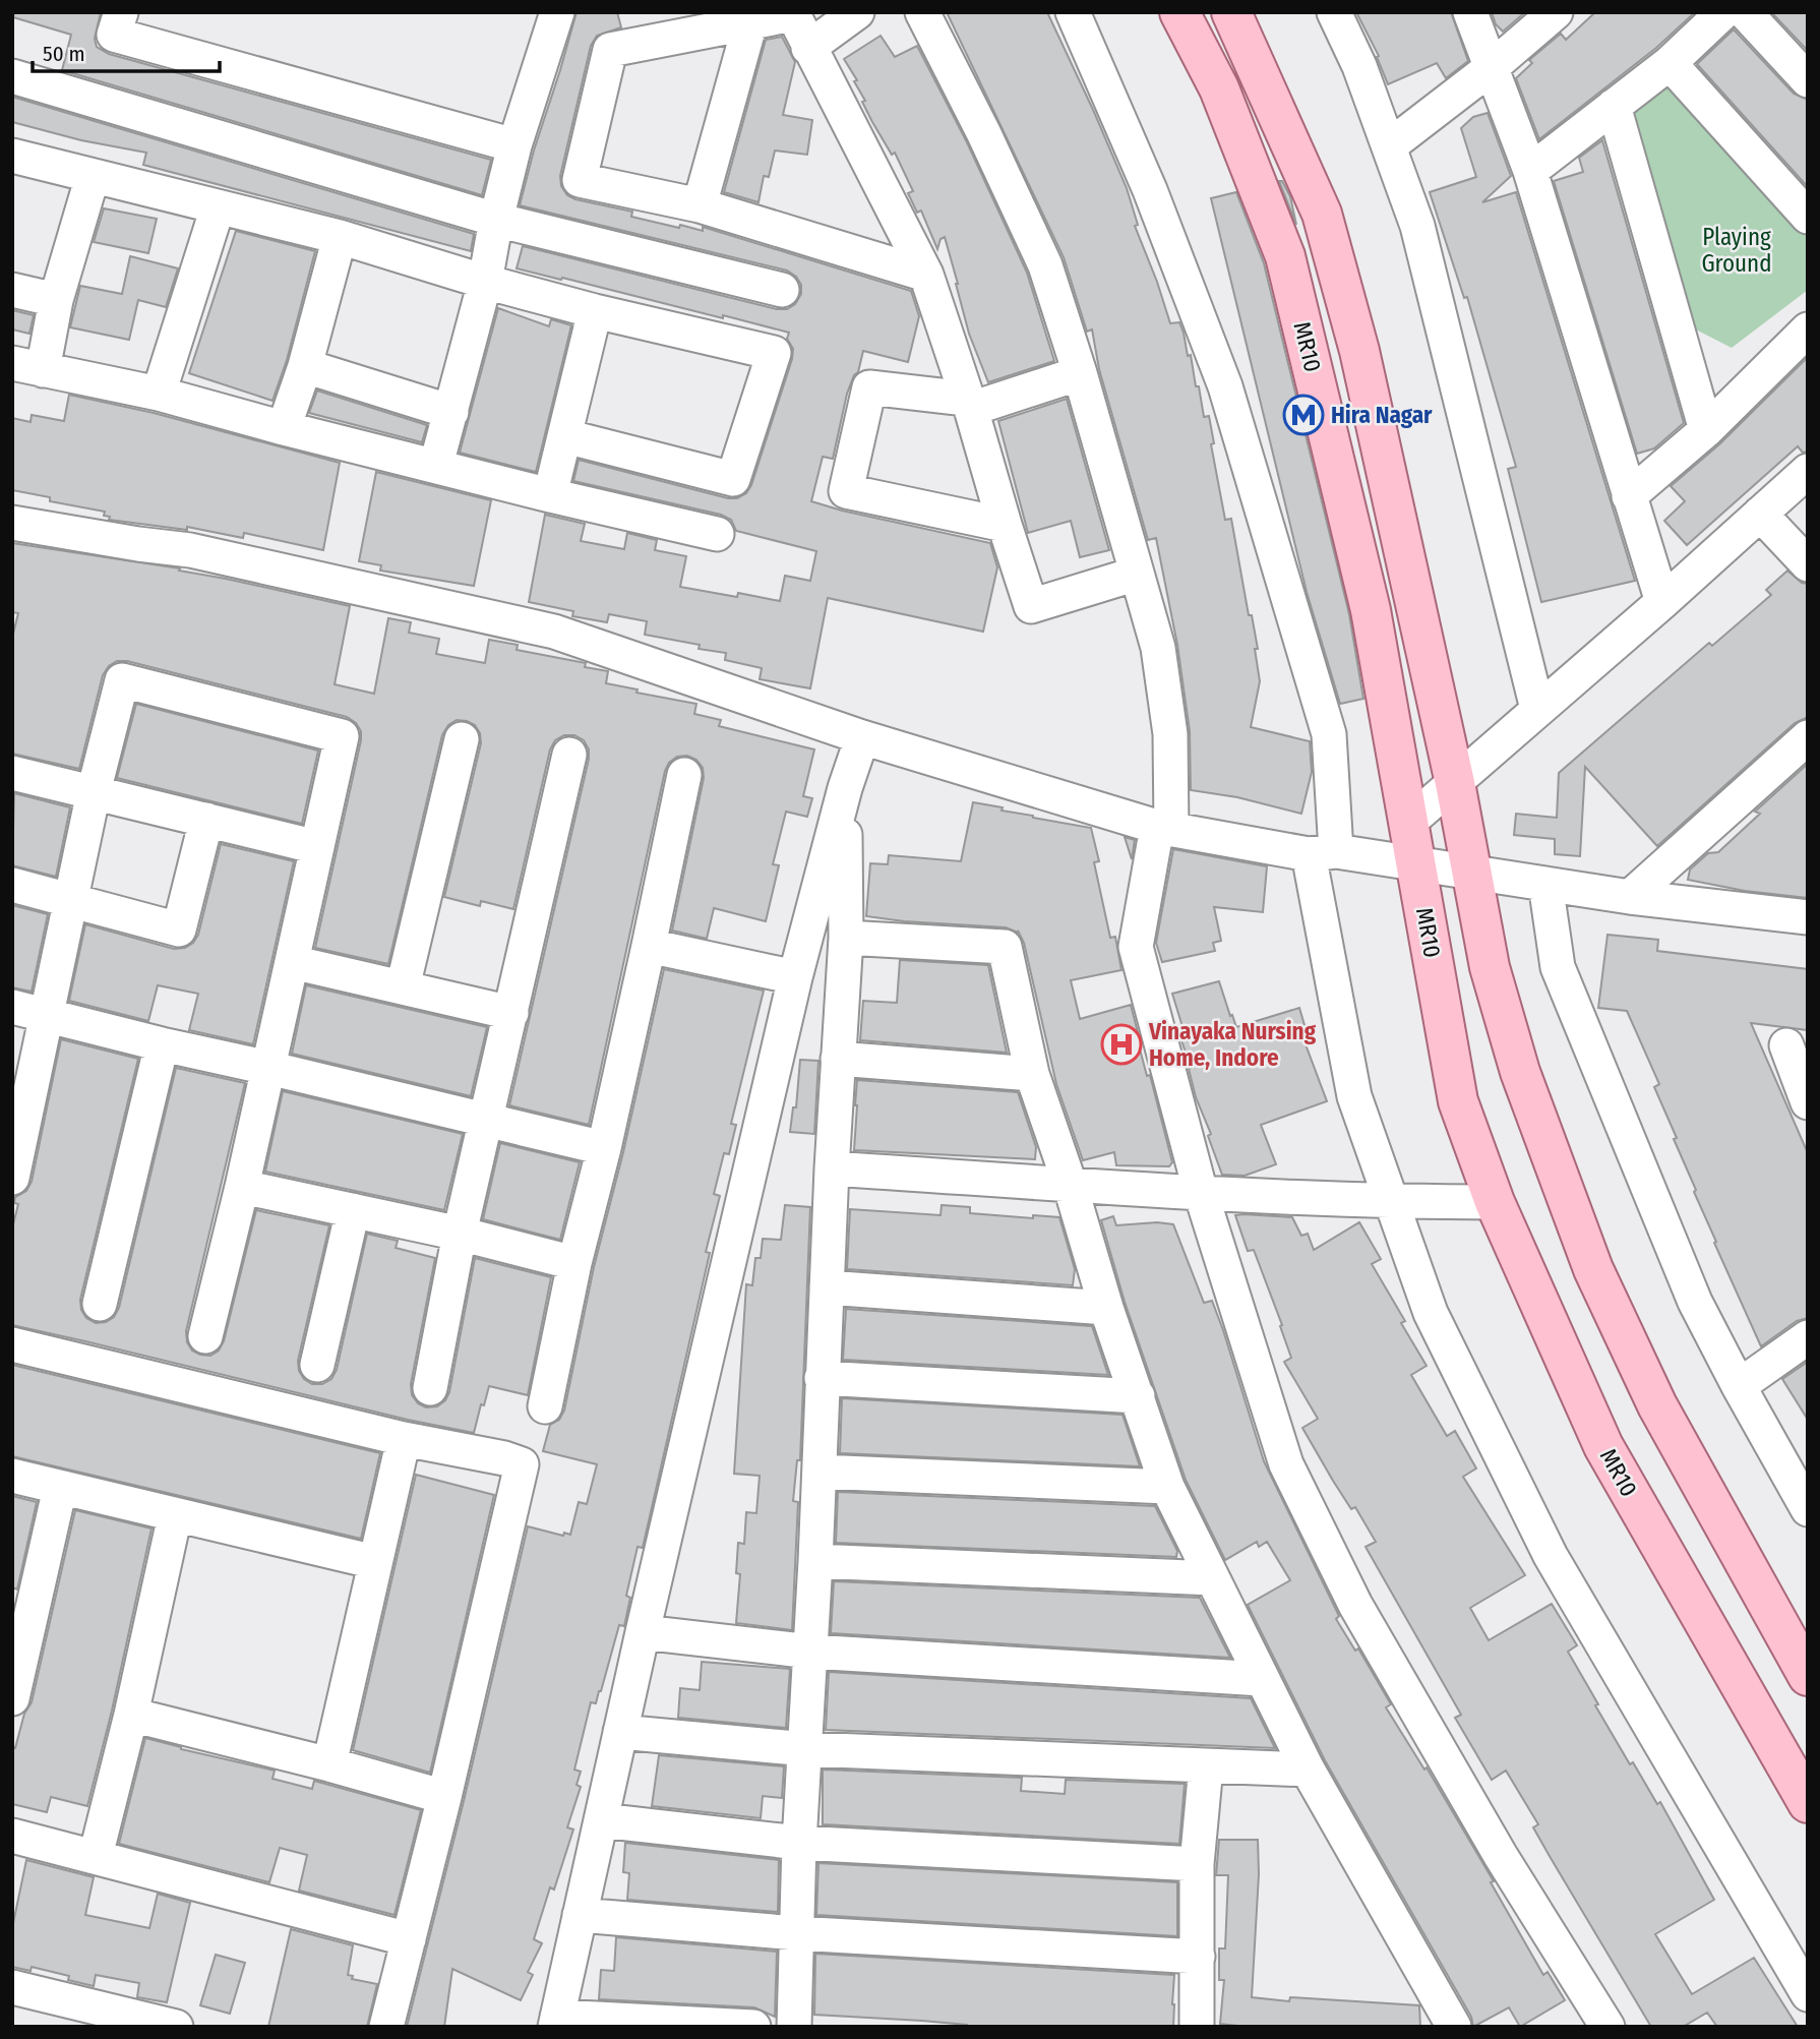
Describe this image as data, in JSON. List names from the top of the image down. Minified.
{"streets":{"main road":["MR10"]},"parks":["Playing Ground"],"places":{"metro station":["Hira Nagar"],"hospital":["Vinayaka Nursing Home, Indore"]},"scale_bar":"50 m"}
